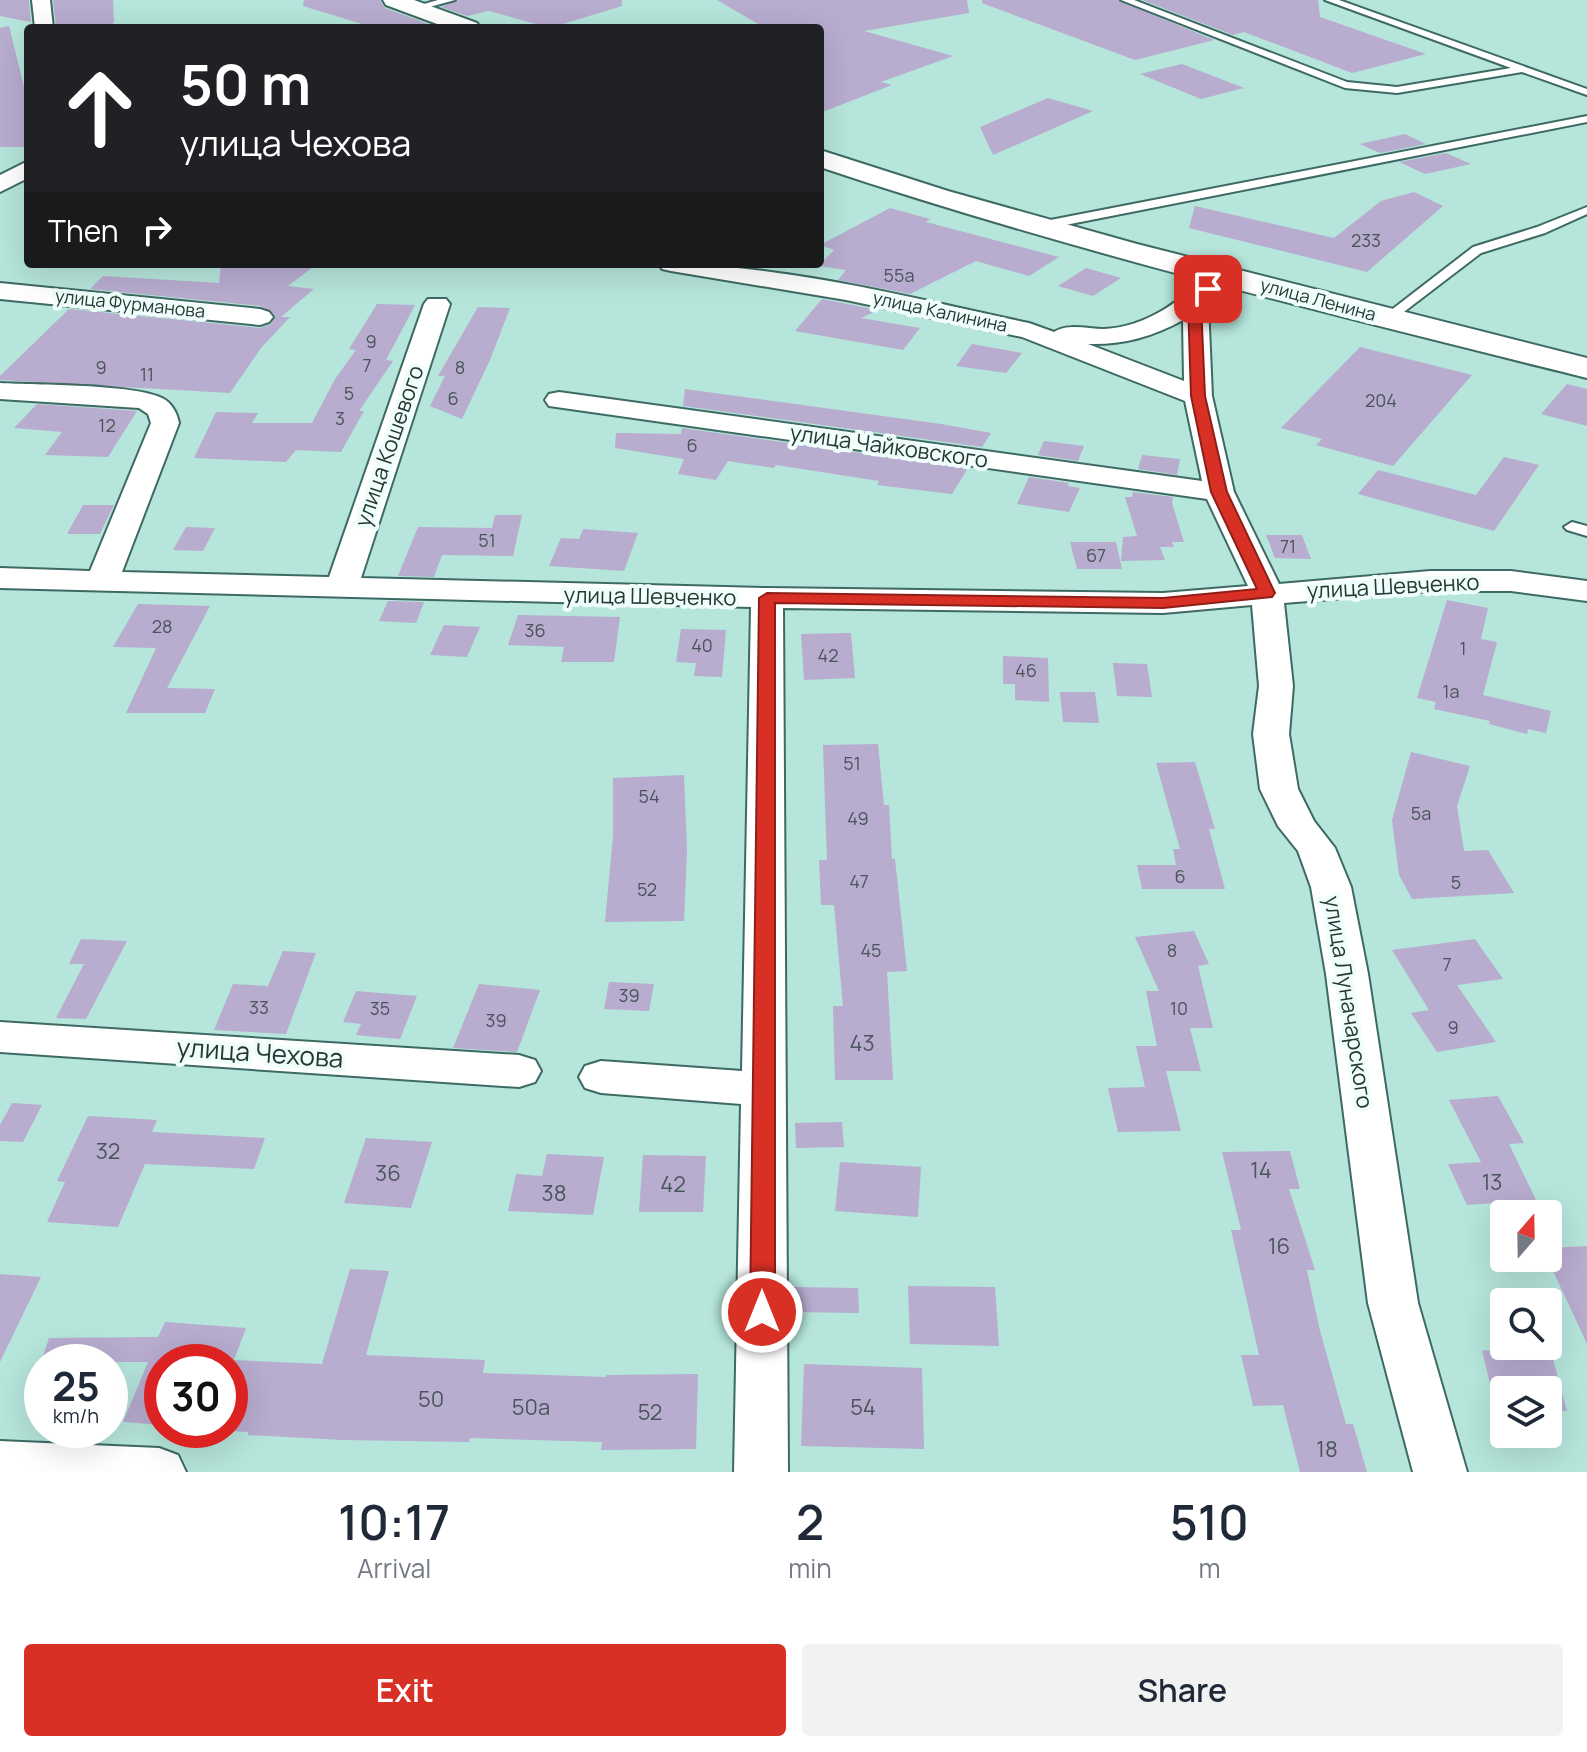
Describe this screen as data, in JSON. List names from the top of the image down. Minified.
{"streets":{"street":["улица Ленина","улица Фурманова","улица Калинина","улица Кошевого","улица Чайковского","улица Шевченко","улица Луначарского","улица Чехова"]},"crossings":[["улица Калинина","улица Луначарского"],["улица Кошевого","улица Шевченко"],["улица Чайковского","улица Луначарского"],["улица Шевченко","улица Луначарского"]],"house_numbers":["233","55а","9","7","9","8","11","5","6","204","3","12","6","51","71","67","28","36","40","1","42","46","1а","51","54","5а","49","6","47","5","52","45","8","7","39","33","35","10","39","9","43","32","14","36","13","42","38","16","50","50а","54","52","18"],"north":"top","page":{"turn":["50 m","улица Чехова"],"then":"Then","speed":"25 km/h","limit":"30","eta":["10:17","Arrival","2","min","510","m"],"buttons":["Exit","Share"]}}
